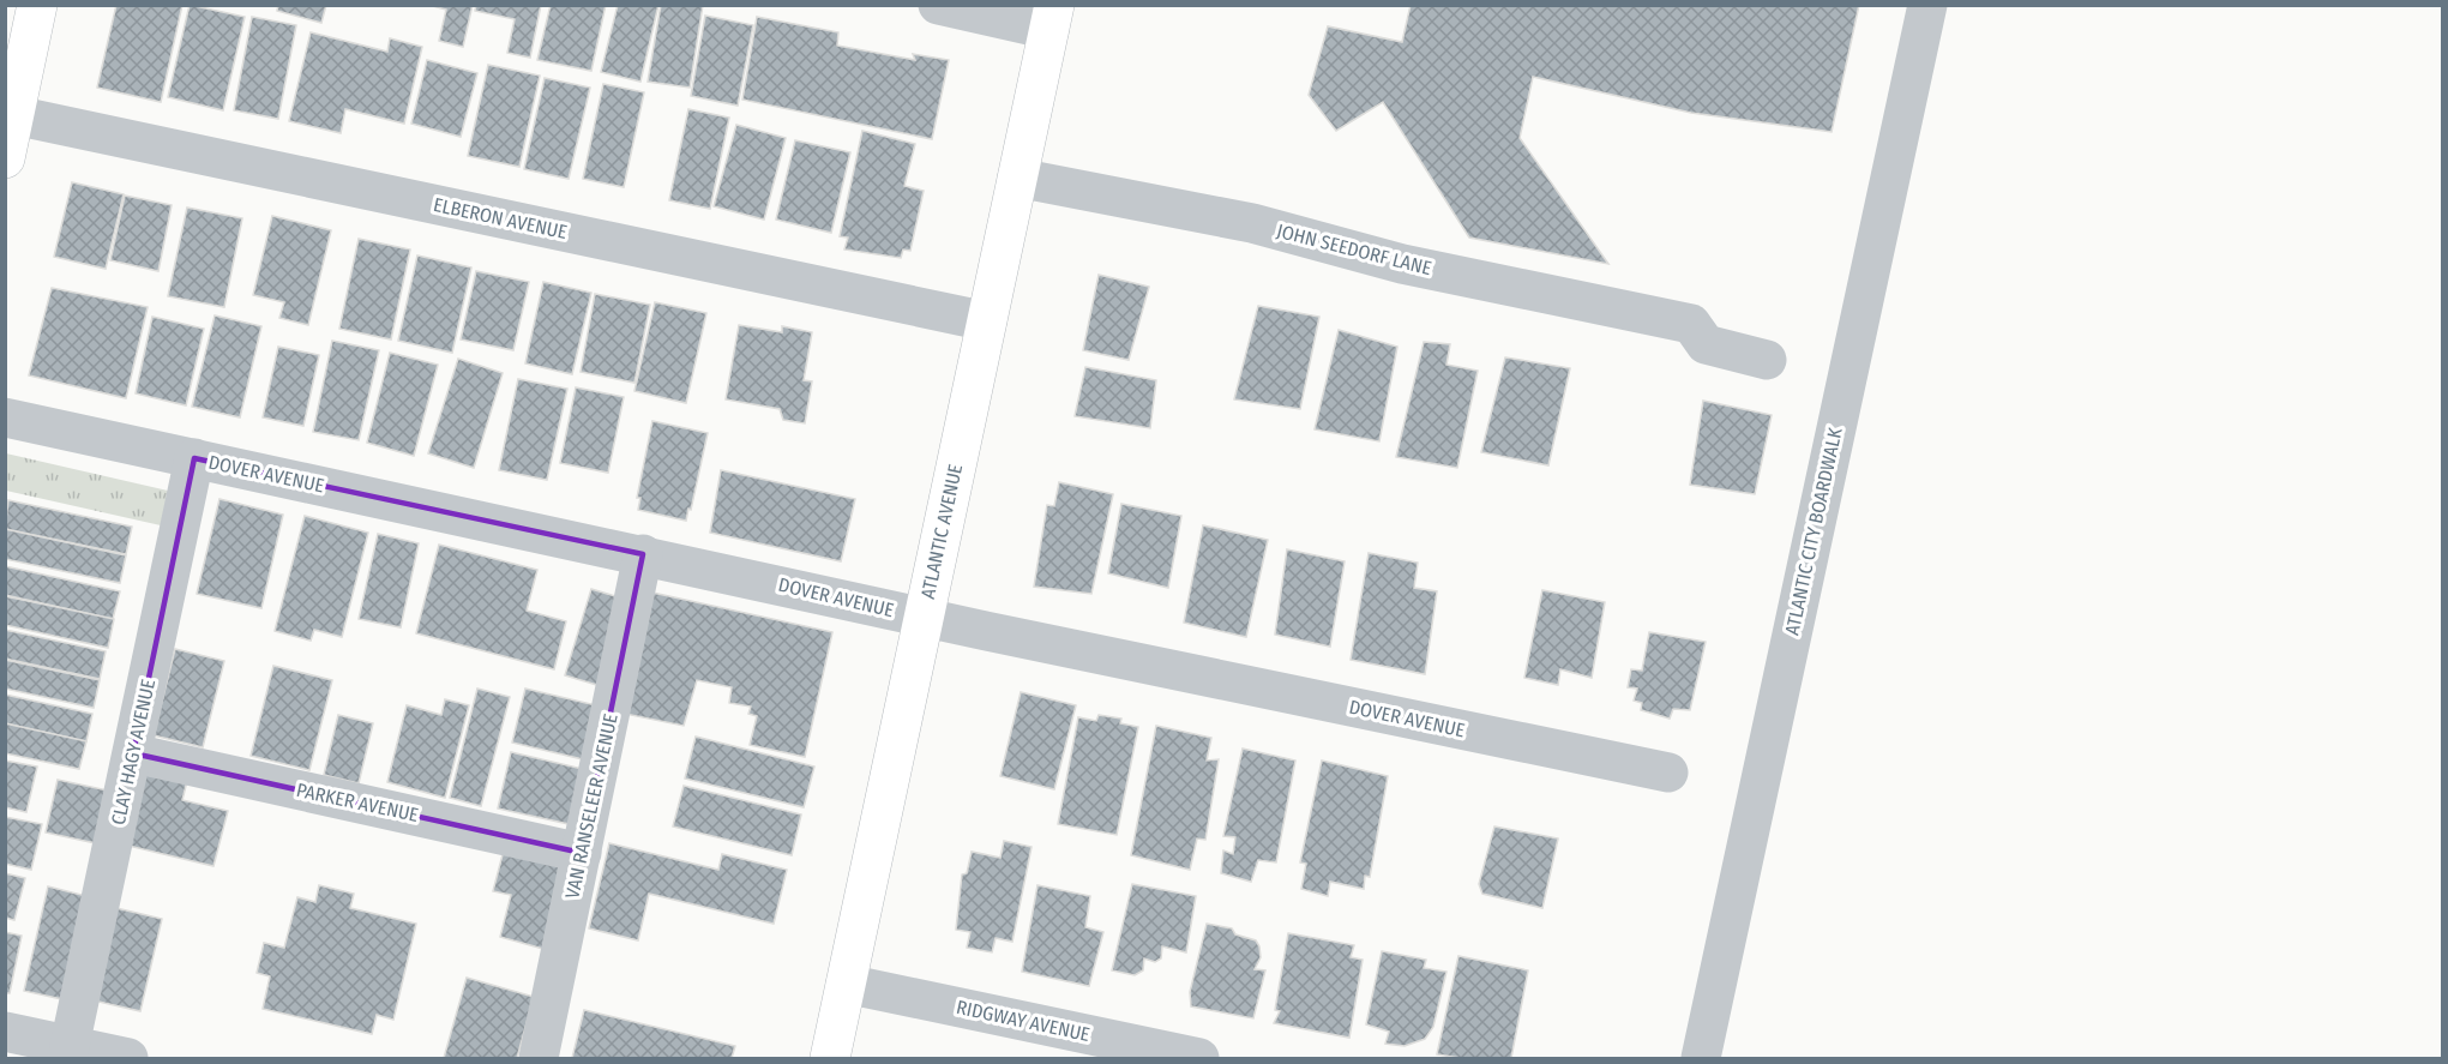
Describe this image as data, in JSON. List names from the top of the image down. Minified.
{"streets":{"main road":["ATLANTIC AVENUE"],"street":["ELBERON AVENUE","JOHN SEEDORF LANE","DOVER AVENUE","ATLANTIC CITY BOARDWALK","CLAY HAGY AVENUE","PARKER AVENUE","VAN RANSELEER AVENUE","RIDGWAY AVENUE"]},"crossings":[["ELBERON AVENUE","ATLANTIC AVENUE"],["JOHN SEEDORF LANE","ATLANTIC AVENUE"],["DOVER AVENUE","ATLANTIC AVENUE"],["DOVER AVENUE","CLAY HAGY AVENUE"],["DOVER AVENUE","VAN RANSELEER AVENUE"],["ATLANTIC AVENUE","RIDGWAY AVENUE"],["CLAY HAGY AVENUE","PARKER AVENUE"],["PARKER AVENUE","VAN RANSELEER AVENUE"]]}
